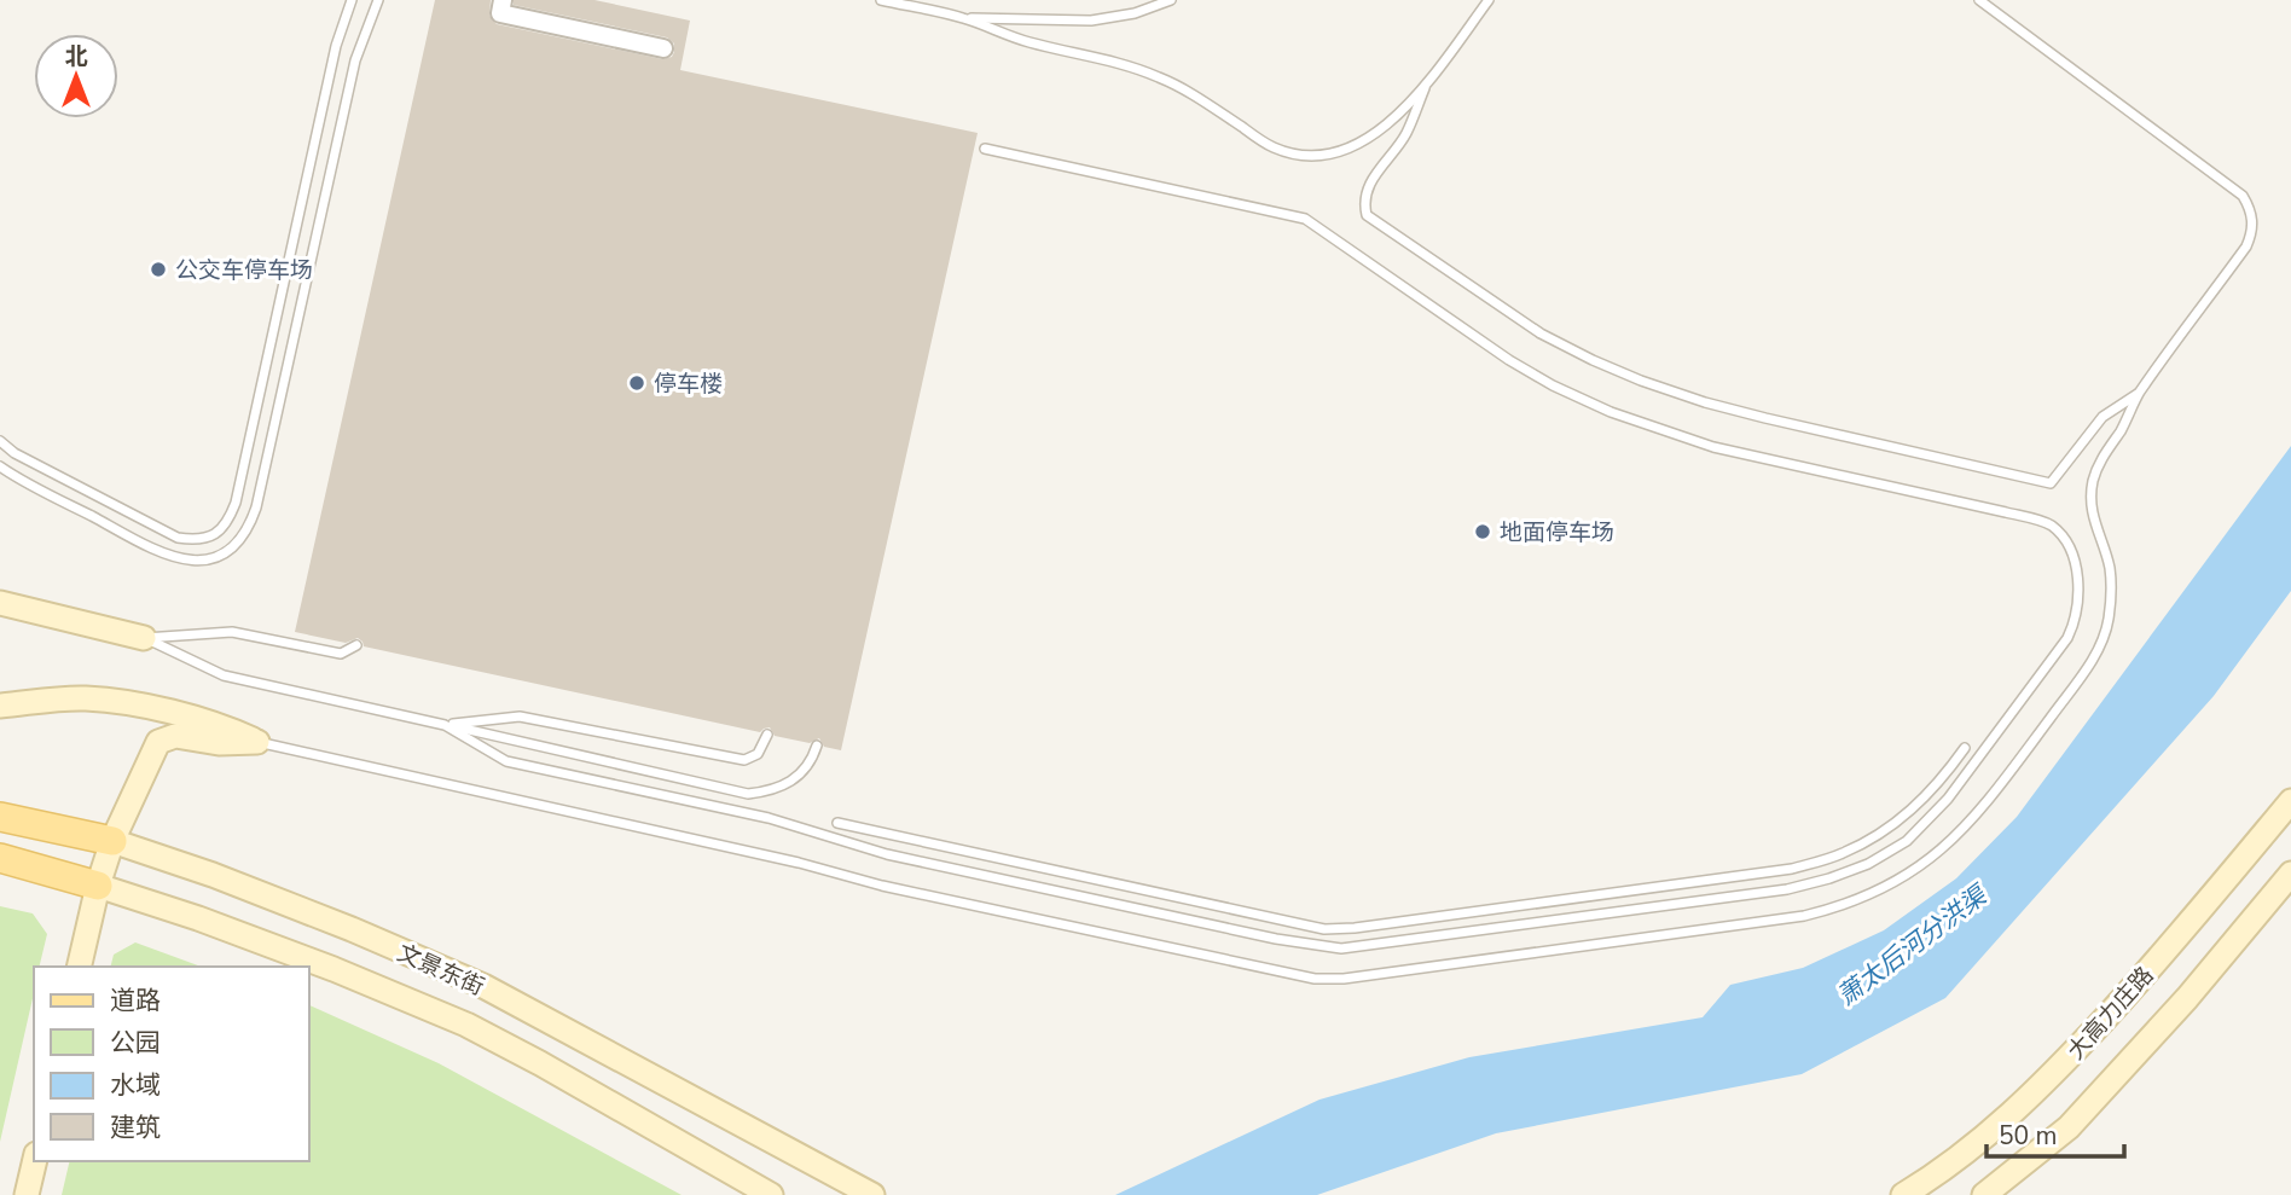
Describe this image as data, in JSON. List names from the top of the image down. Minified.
{"streets":{"main road":["文景东街","大高力庄路"]},"water":["萧太后河分洪渠"],"places":["公交车停车场","停车楼","地面停车场"],"legend":["道路","公园","水域","建筑"],"scale_bar":"50 m","north":"top"}
